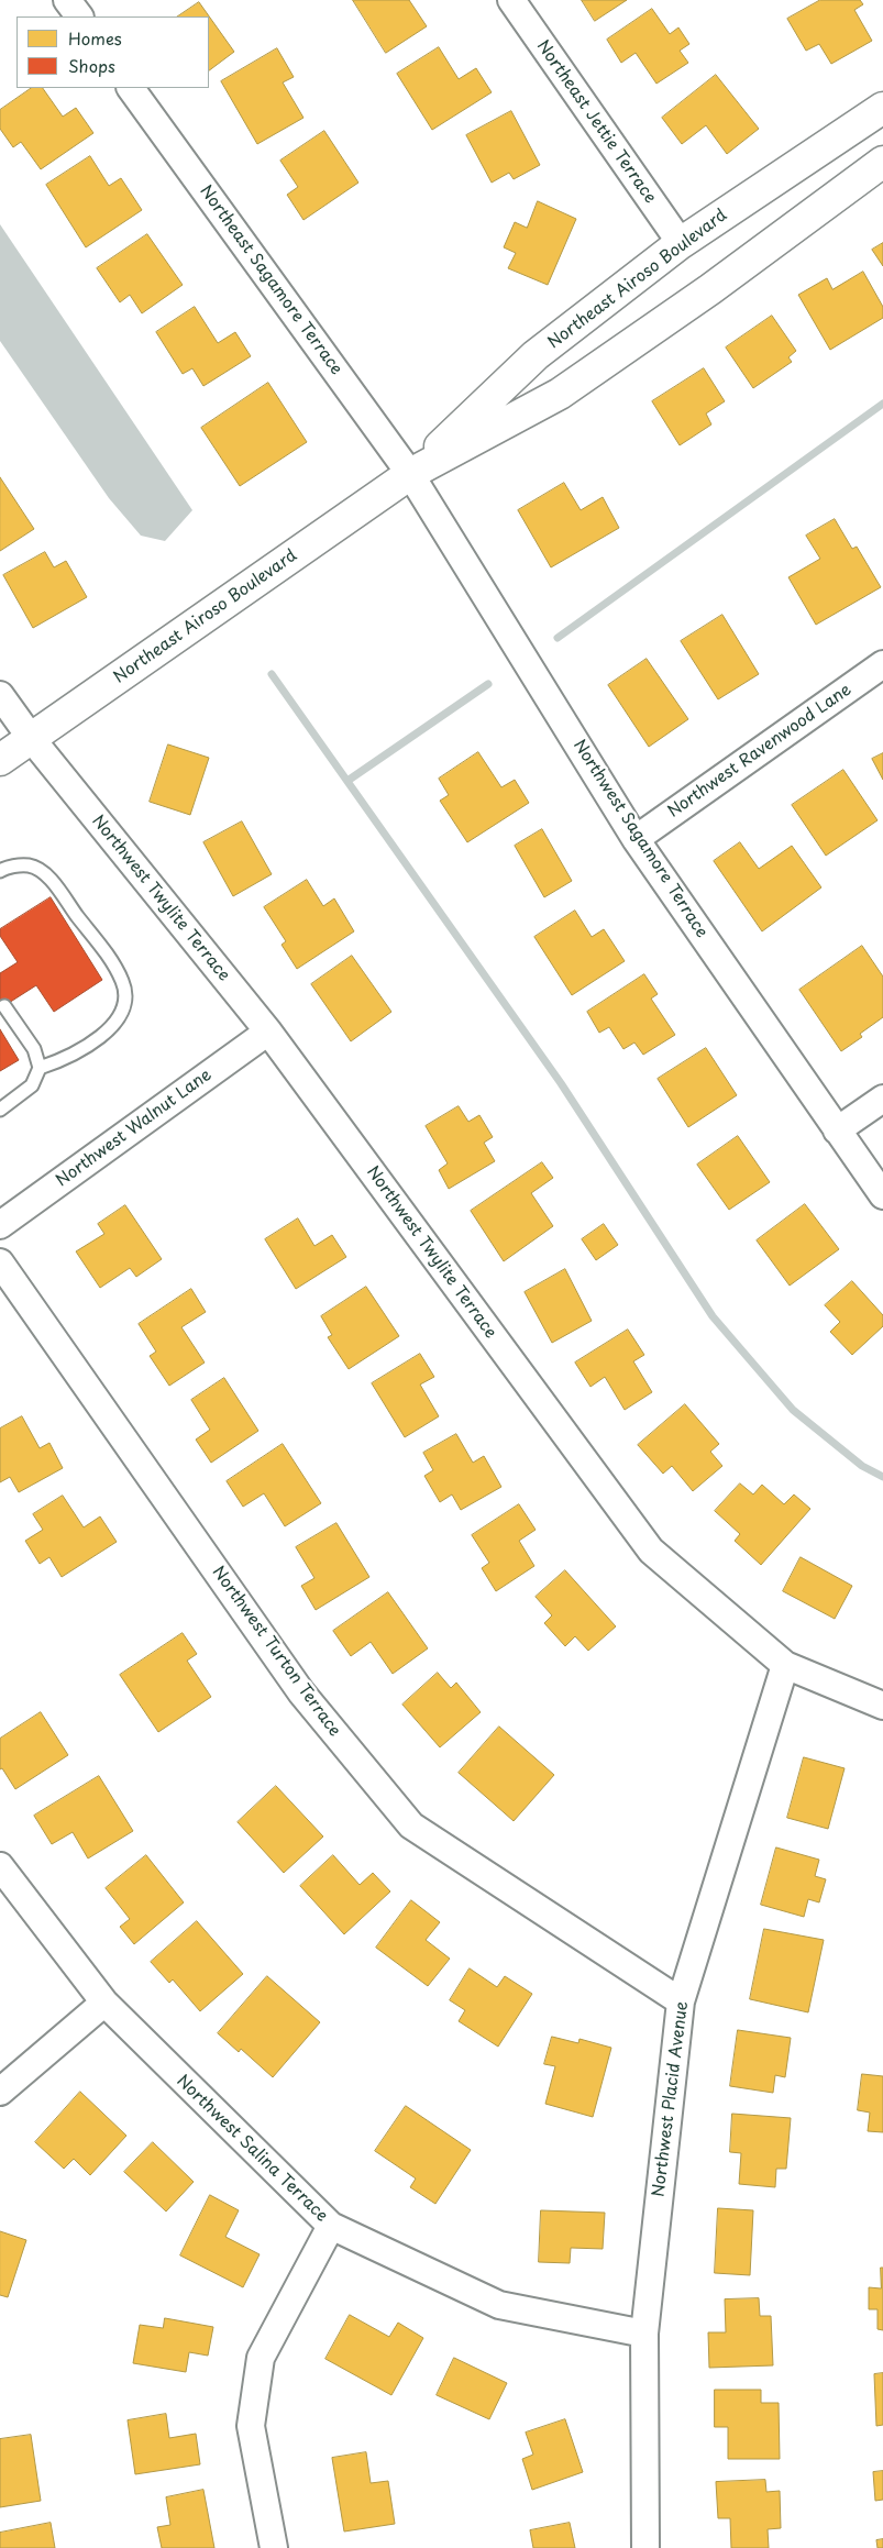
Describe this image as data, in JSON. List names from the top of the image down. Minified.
{"streets":{"main road":["Northeast Airoso Boulevard"],"street":["Northeast Jettie Terrace","Northeast Sagamore Terrace","Northwest Ravenwood Lane","Northwest Sagamore Terrace","Northwest Twylite Terrace","Northwest Walnut Lane","Northwest Turton Terrace","Northwest Placid Avenue","Northwest Salina Terrace"]},"crossings":[["Northeast Jettie Terrace","Northeast Airoso Boulevard"],["Northeast Airoso Boulevard","Northeast Sagamore Terrace"],["Northeast Airoso Boulevard","Northwest Sagamore Terrace"],["Northeast Airoso Boulevard","Northwest Twylite Terrace"],["Northeast Sagamore Terrace","Northwest Sagamore Terrace"],["Northwest Ravenwood Lane","Northwest Sagamore Terrace"],["Northwest Twylite Terrace","Northwest Walnut Lane"],["Northwest Twylite Terrace","Northwest Placid Avenue"],["Northwest Turton Terrace","Northwest Placid Avenue"],["Northwest Placid Avenue","Northwest Salina Terrace"]],"legend":["Homes","Shops"]}
